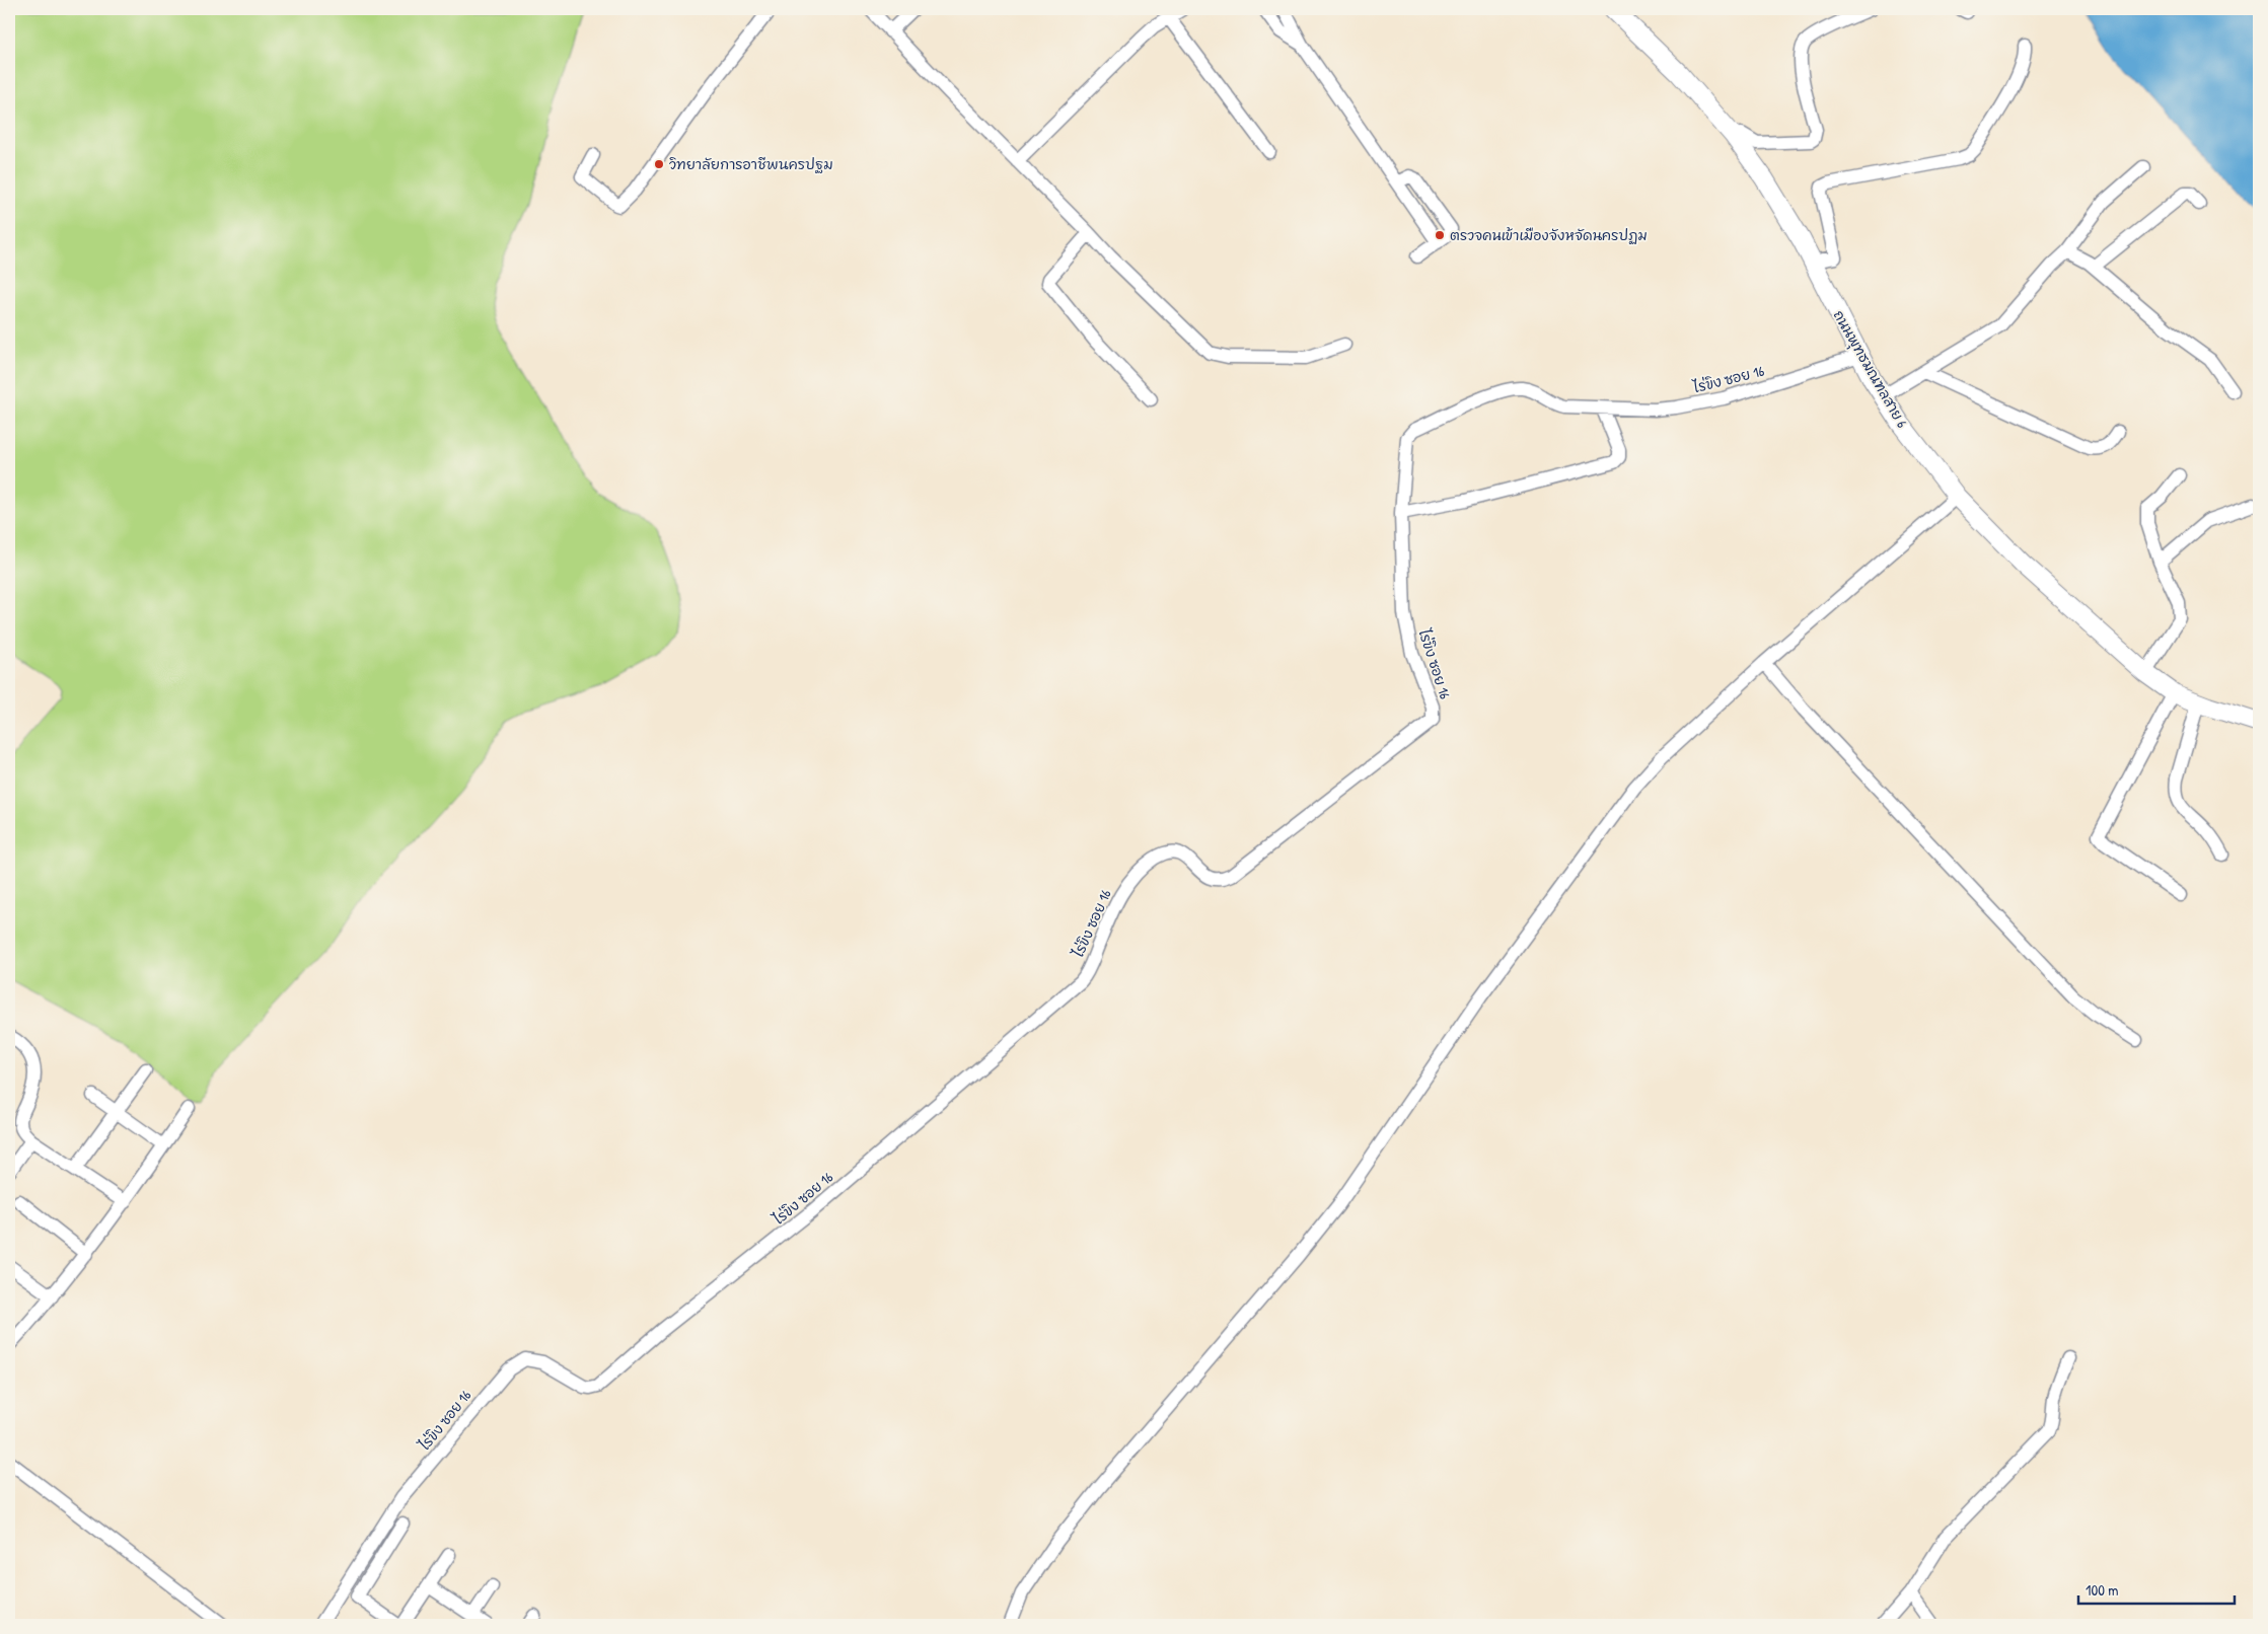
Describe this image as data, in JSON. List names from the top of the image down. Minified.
{"streets":{"main road":["ถนนพุทธมณฑลสาย 6"],"street":["ไร่ขิง ซอย 16"]},"crossings":[["ถนนพุทธมณฑลสาย 6","ไร่ขิง ซอย 16"]],"places":["วิทยาลัยการอาชีพนครปฐม","ตรวจคนเข้าเมืองจังหจัดนครปฏม"],"scale_bar":"100 m"}
